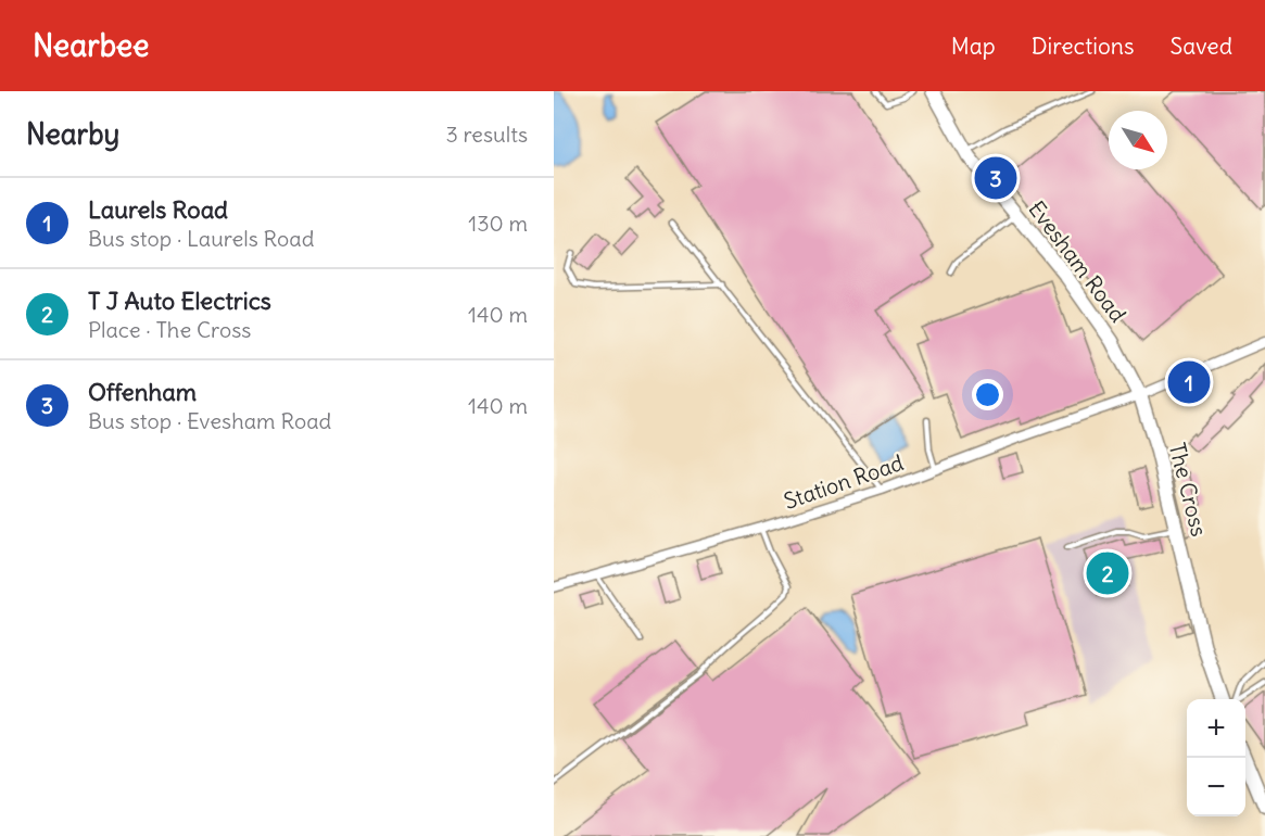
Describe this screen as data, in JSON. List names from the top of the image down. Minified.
{"streets":{"main road":["Evesham Road","The Cross"],"street":["Station Road"]},"crossings":[["Evesham Road","Station Road"],["Evesham Road","The Cross"],["Station Road","The Cross"]],"north":"bottom right","page":{"header":"Nearbee","nav":["Map","Directions","Saved"],"heading":["Nearby","3 results"],"pins":["3","1","2"],"list":[{"mark":"1","name":"Laurels Road","note":"Bus stop · Laurels Road","value":"130 m"},{"mark":"2","name":"T J Auto Electrics","note":"Place · The Cross","value":"140 m"},{"mark":"3","name":"Offenham","note":"Bus stop · Evesham Road","value":"140 m"}],"map_buttons":["+","−"]}}
